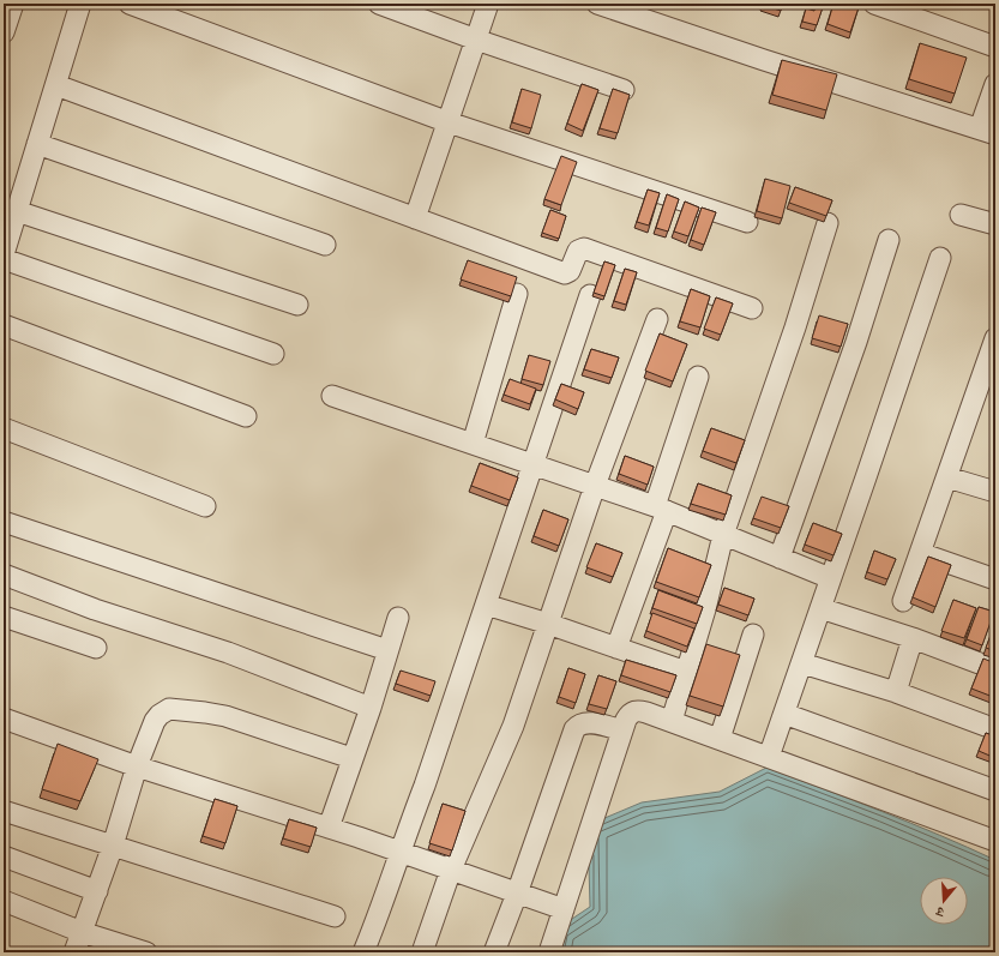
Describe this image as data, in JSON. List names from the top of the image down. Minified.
{"north":"bottom"}
